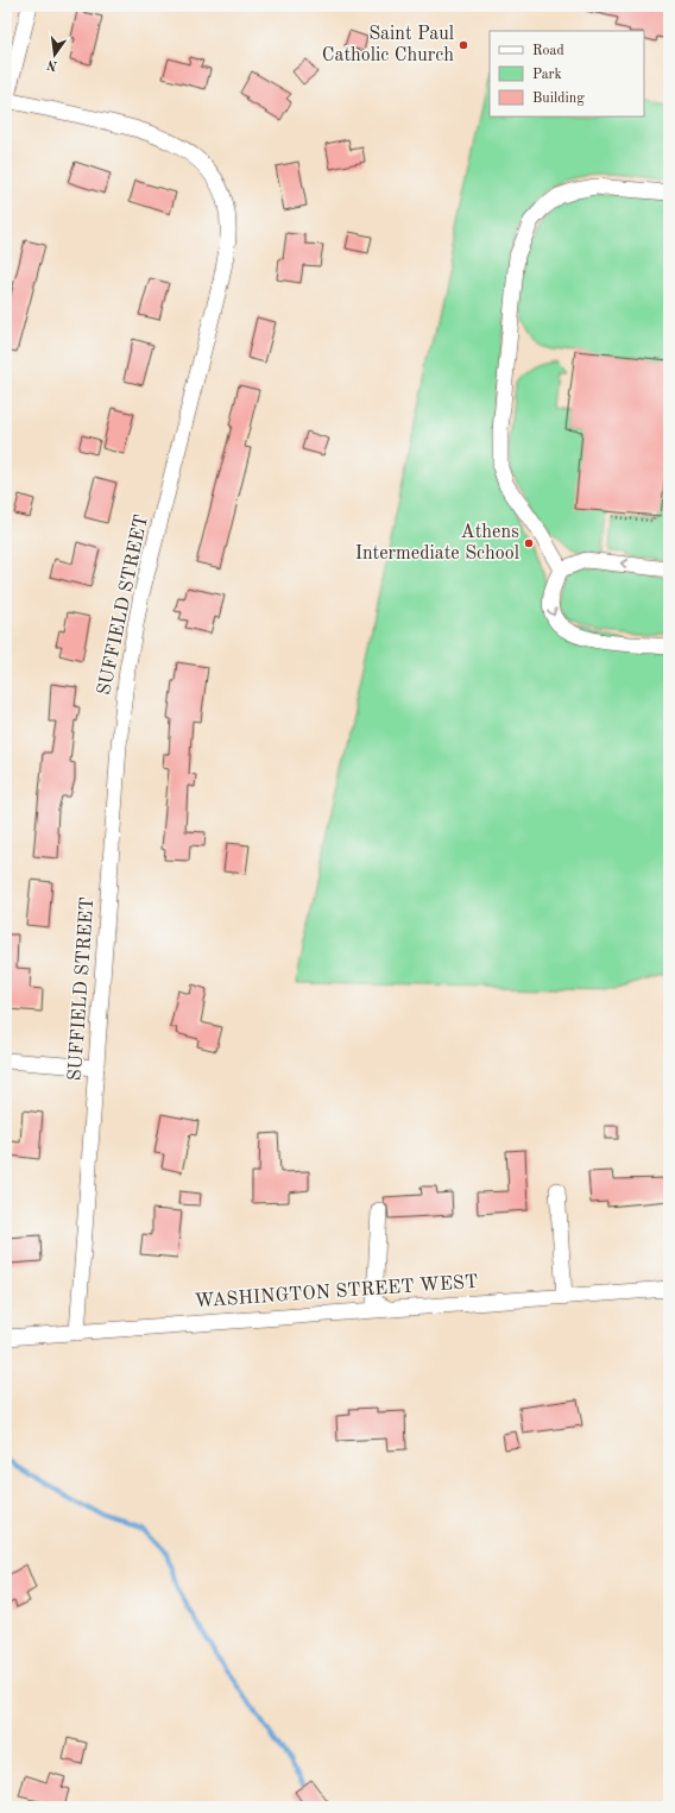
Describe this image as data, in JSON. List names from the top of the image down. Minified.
{"streets":{"street":["SUFFIELD STREET","WASHINGTON STREET WEST"]},"crossings":[["SUFFIELD STREET","WASHINGTON STREET WEST"]],"places":["Saint Paul Catholic Church","Athens Intermediate School"],"legend":["Road","Park","Building"],"north":"bottom"}
